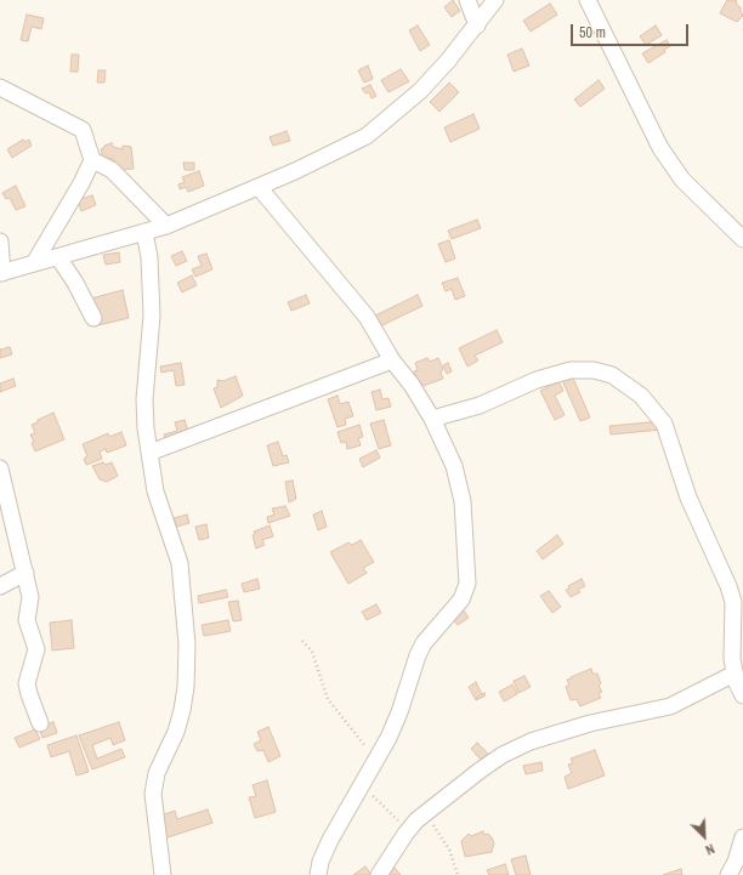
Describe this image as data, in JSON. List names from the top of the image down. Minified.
{"scale_bar":"50 m","north":"bottom right"}
